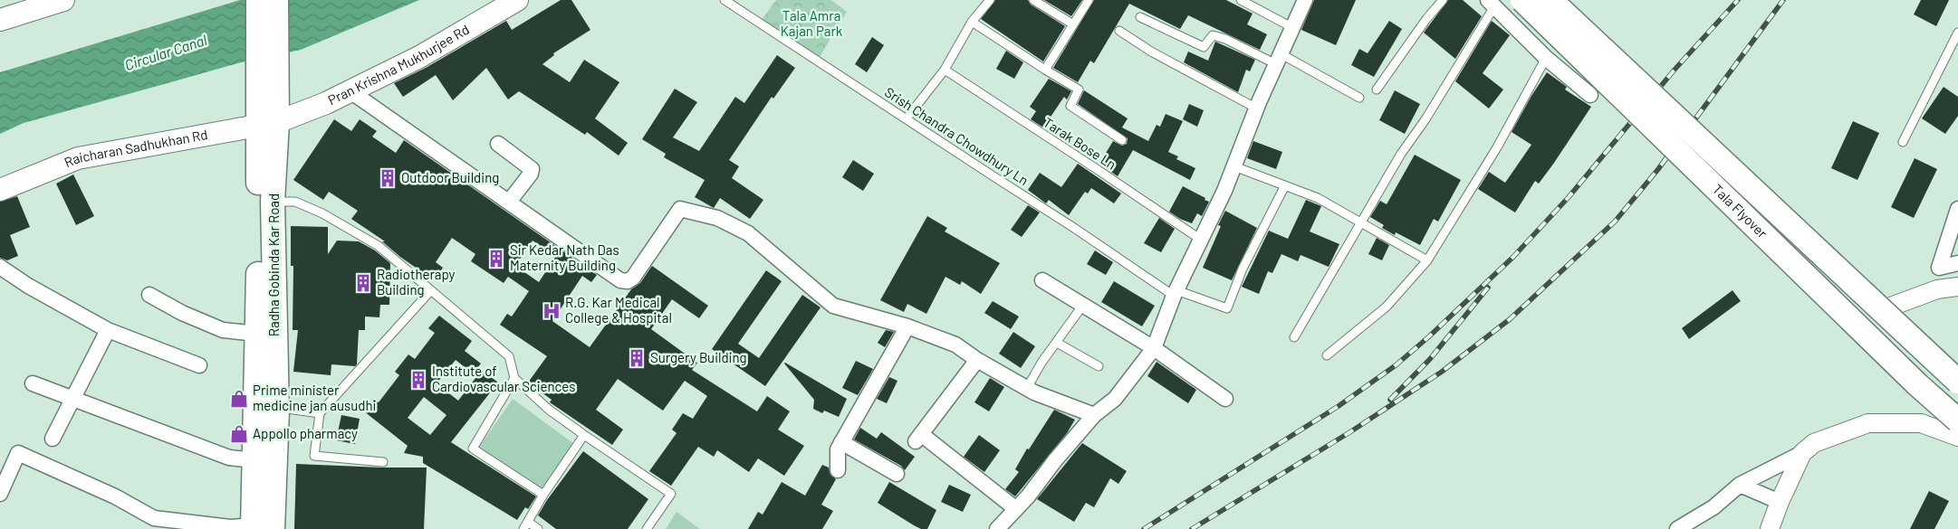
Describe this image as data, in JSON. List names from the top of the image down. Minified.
{"streets":{"main road":["Pran Krishna Mukhurjee Rd","Raicharan Sadhukhan Rd","Tala Flyover","Radha Gobinda Kar Road"],"lane":["Srish Chandra Chowdhury Ln","Tarak Bose Ln"]},"crossings":[["Pran Krishna Mukhurjee Rd","Raicharan Sadhukhan Rd"],["Pran Krishna Mukhurjee Rd","Radha Gobinda Kar Road"],["Raicharan Sadhukhan Rd","Radha Gobinda Kar Road"]],"water":["Circular Canal"],"parks":["Tala Amra Kajan Park"],"places":{"building":["Outdoor Building","Sir Kedar Nath Das Maternity Building","Radiotherapy Building","Surgery Building","Institute of Cardiovascular Sciences"],"hospital":["R.G. Kar Medical College & Hospital"],"shop":["Prime minister medicine jan ausudhi","Appollo pharmacy"]}}
